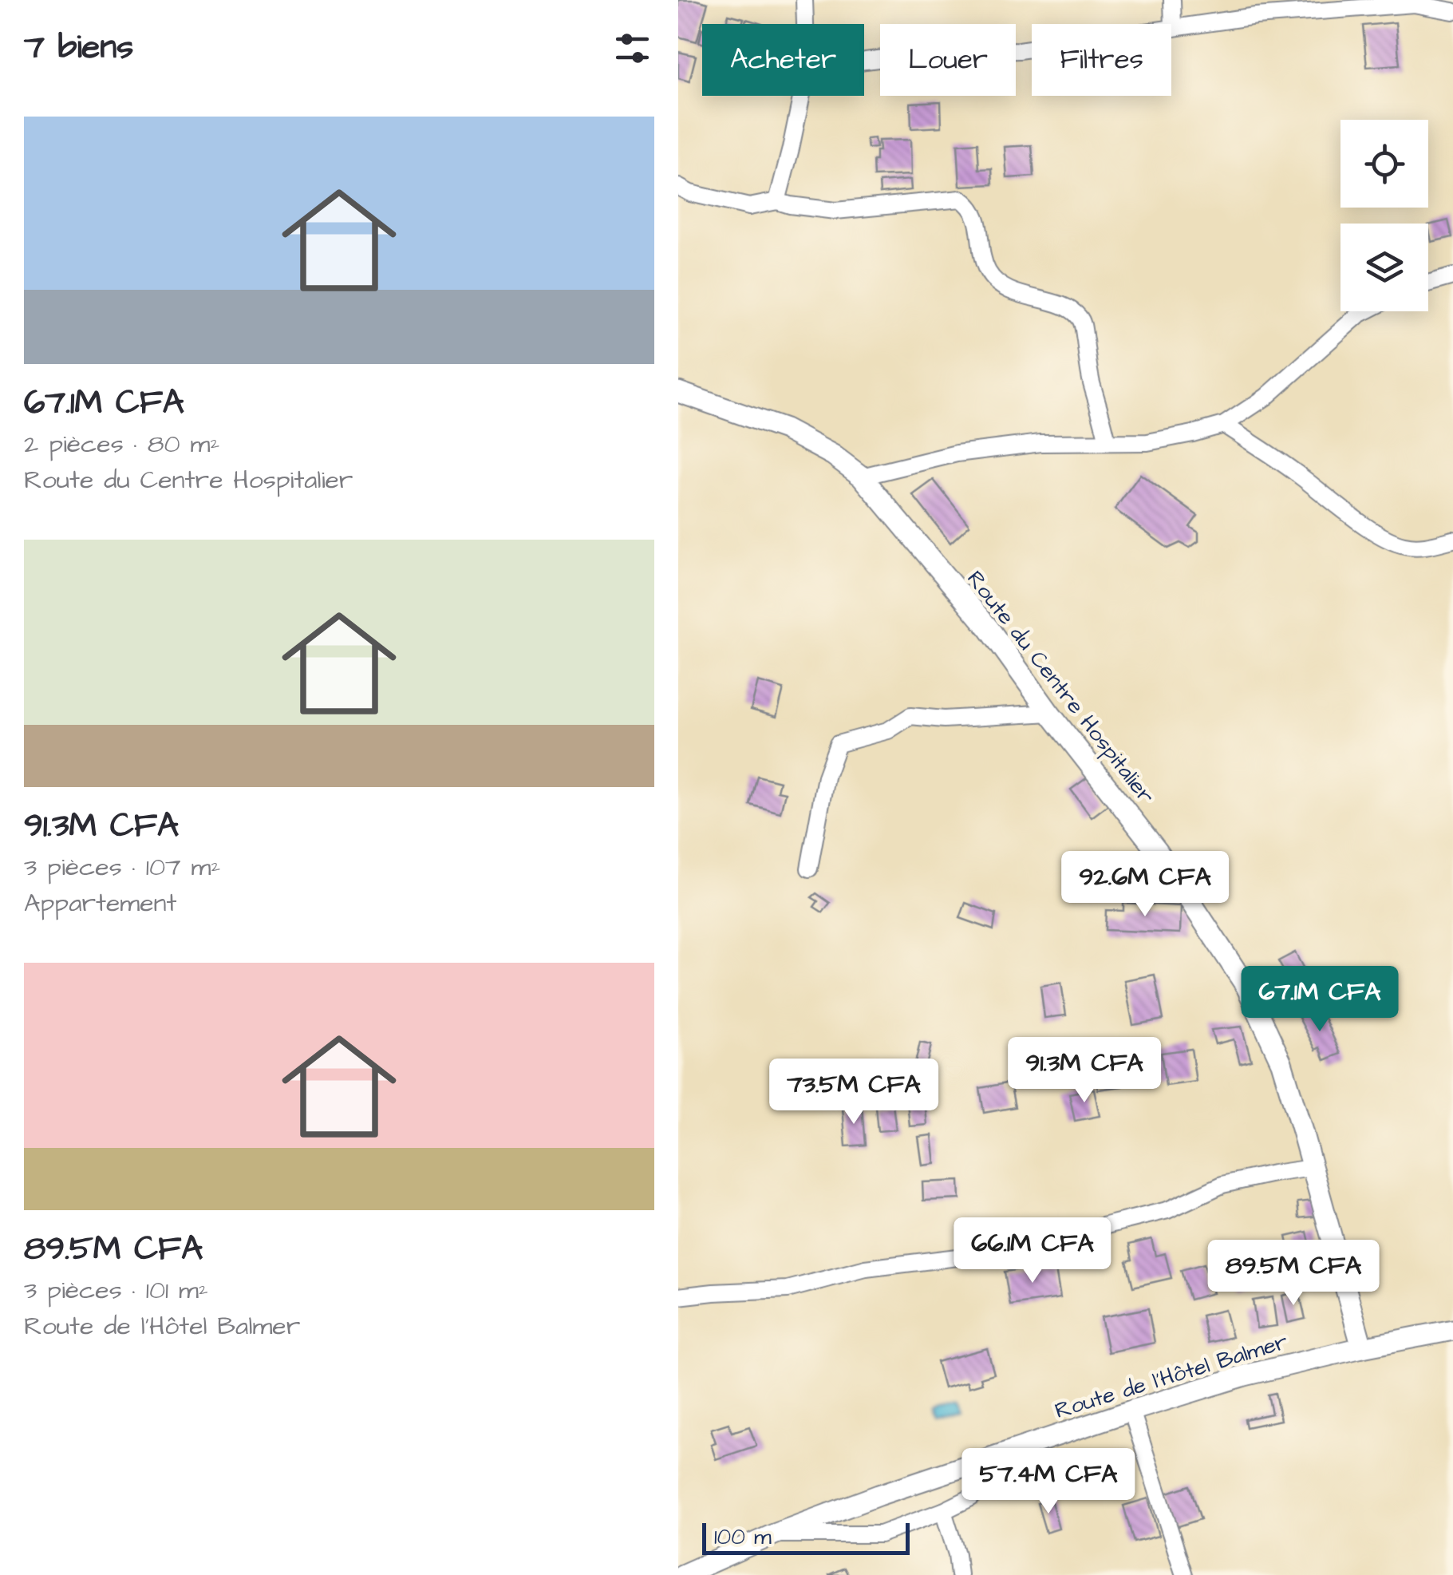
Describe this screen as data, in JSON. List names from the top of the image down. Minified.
{"streets":{"street":["Route du Centre Hospitalier","Route de l'Hôtel Balmer"]},"crossings":[["Route du Centre Hospitalier","Route de l'Hôtel Balmer"]],"scale_bar":"100 m","page":{"heading":"7 biens","chip":["Acheter","Louer","Filtres"],"list":[{"name":"67.1M CFA","note":"2 pièces · 80 m² · Route du Centre Hospitalier"},{"name":"91.3M CFA","note":"3 pièces · 107 m² · Appartement"},{"name":"89.5M CFA","note":"3 pièces · 101 m² · Route de l'Hôtel Balmer"}],"price":["92.6M CFA","67.1M CFA","91.3M CFA","73.5M CFA","66.1M CFA","89.5M CFA","57.4M CFA"],"scale":"100 m"}}
